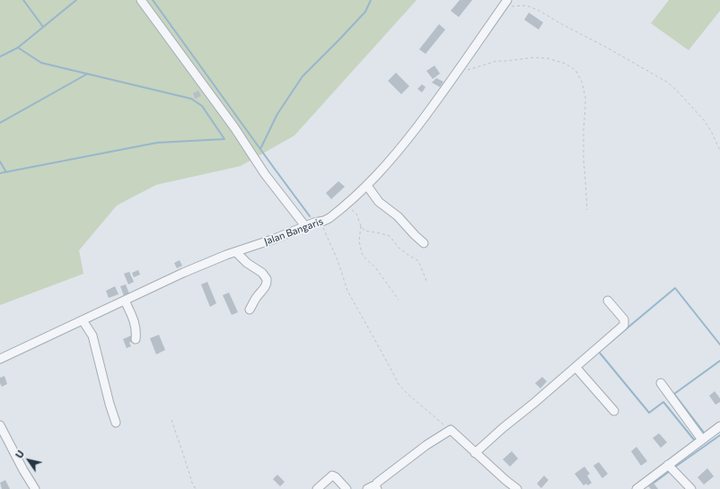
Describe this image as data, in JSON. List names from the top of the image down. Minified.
{"streets":{"street":["Jalan Bangaris"]},"north":"top left"}
